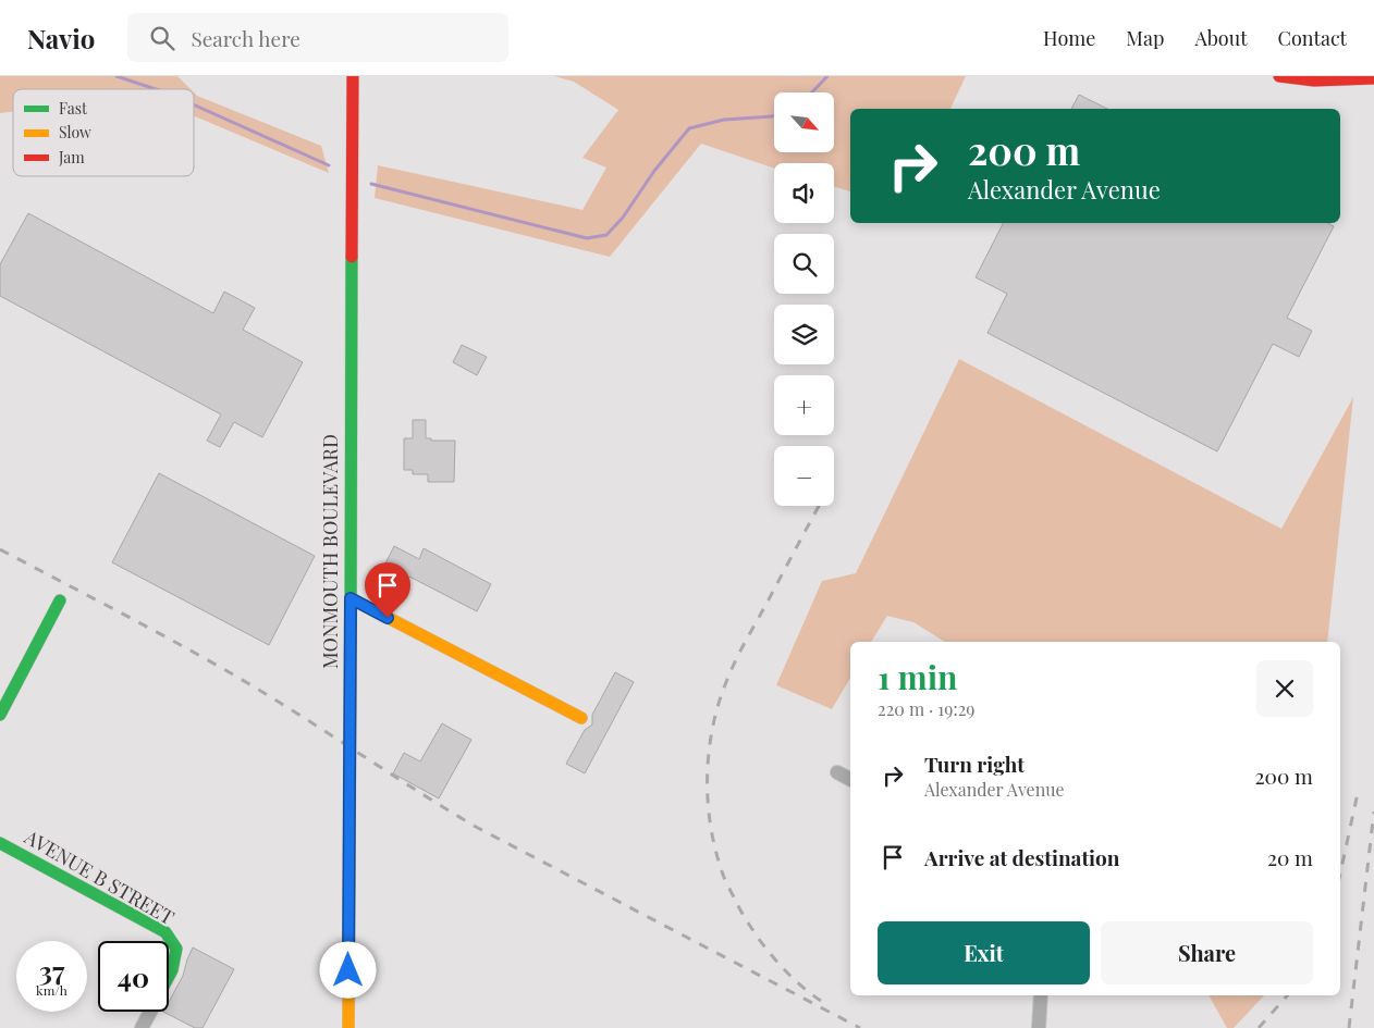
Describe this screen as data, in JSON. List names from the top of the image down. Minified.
{"streets":{"street":["MONMOUTH BOULEVARD","AVENUE B STREET"]},"legend":["Fast","Slow","Jam"],"north":"bottom right","page":{"header":"Navio","search":"Search here","nav":["Home","Map","About","Contact"],"map_buttons":["+","−"],"turn":["200 m","Alexander Avenue"],"heading":["1 min","220 m · 19:29"],"list":[{"name":"Turn right","note":"Alexander Avenue","value":"200 m"},{"name":"Arrive at destination","value":"20 m"}],"buttons":["Exit","Share"],"speed":"37 km/h","limit":"40"}}
